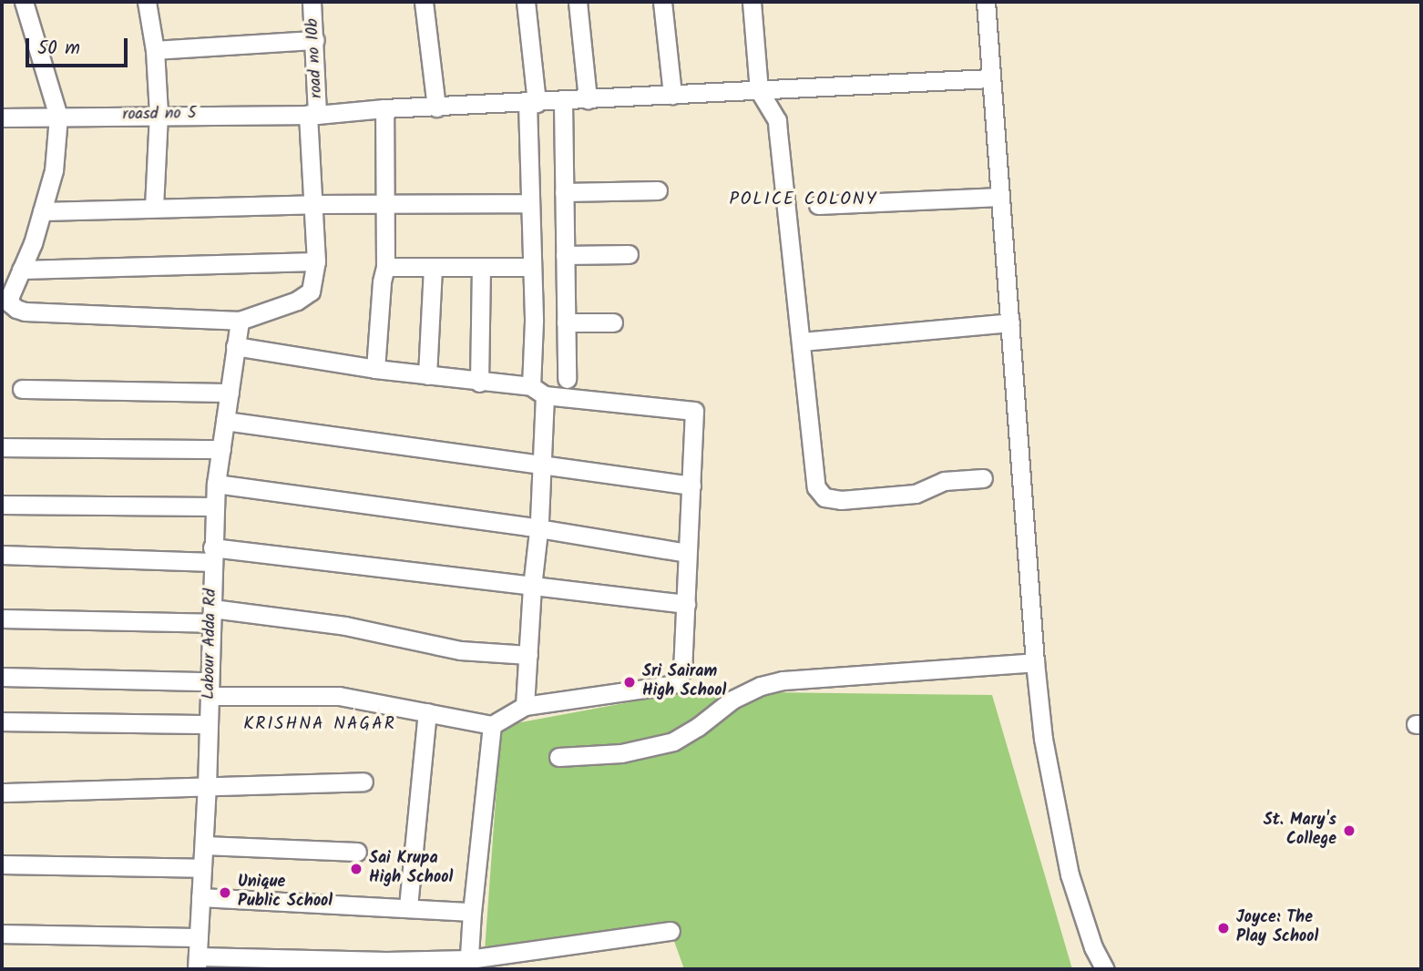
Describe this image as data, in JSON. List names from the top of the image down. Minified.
{"streets":{"street":["road no 10b","roasd no 5","Labour Adda Rd"]},"crossings":[["road no 10b","roasd no 5"],["road no 10b","Labour Adda Rd"]],"districts":["POLICE COLONY","KRISHNA NAGAR"],"places":["Sri Sairam High School","St. Mary's College","Sai Krupa High School","Unique Public School","Joyce: The Play School"],"scale_bar":"50 m"}
